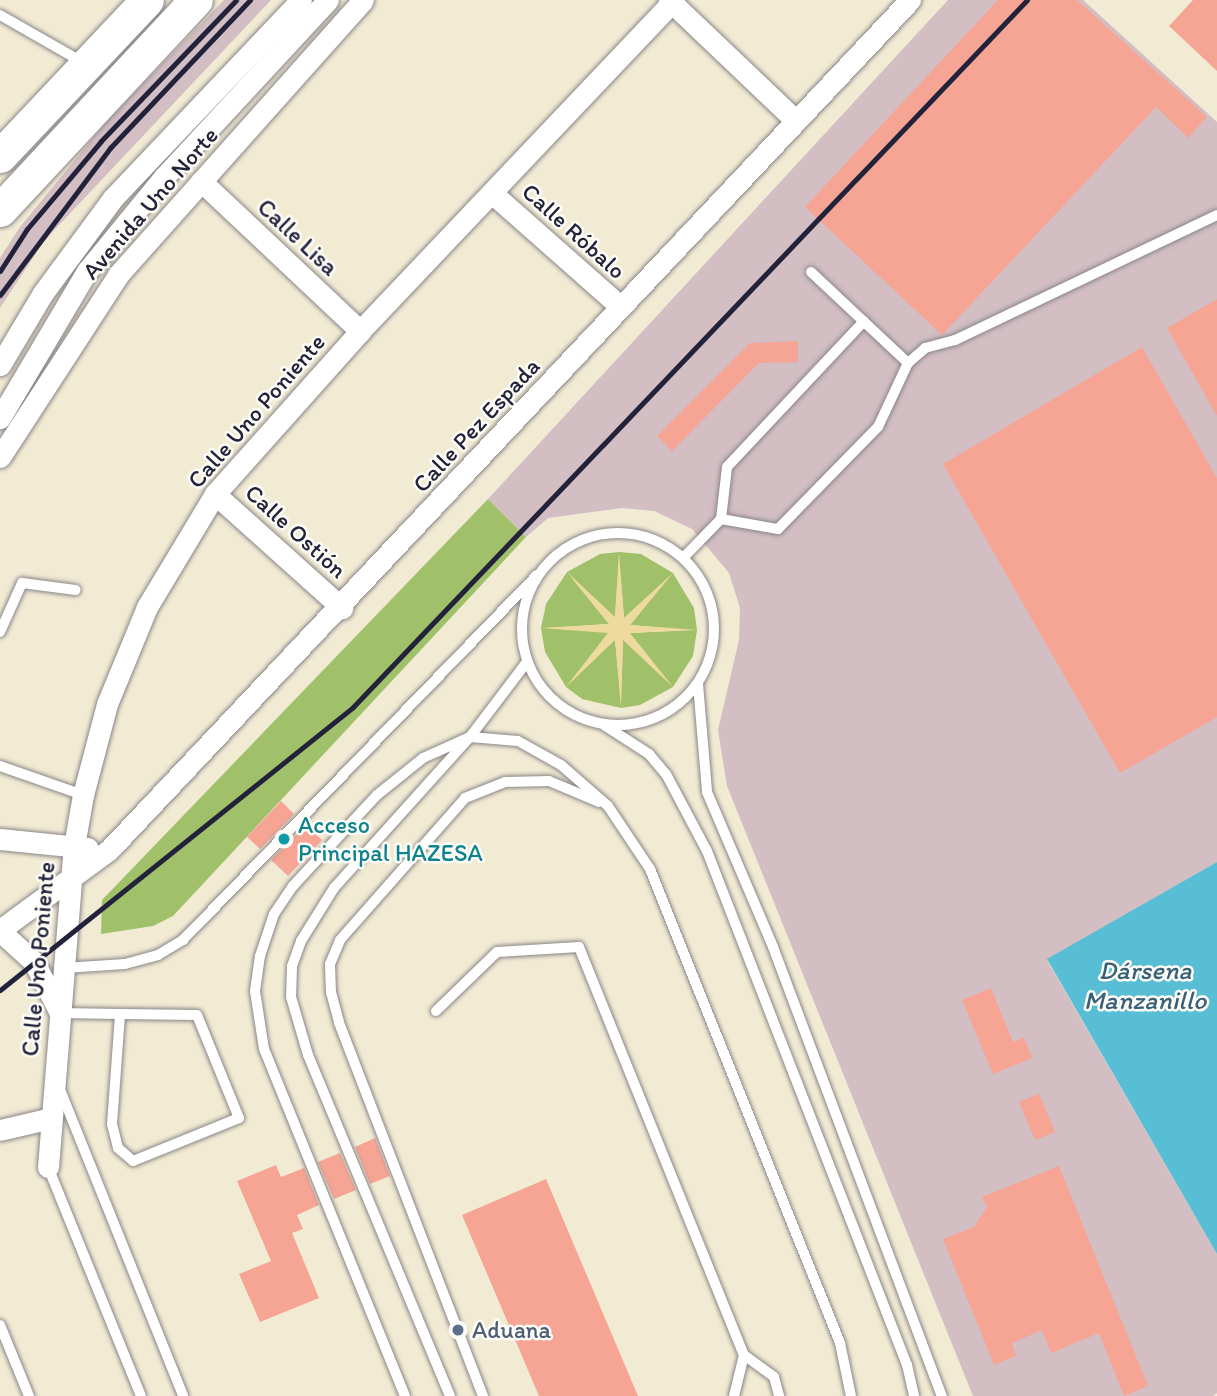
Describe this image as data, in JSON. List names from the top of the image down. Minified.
{"streets":{"street":["Avenida Uno Norte","Calle Róbalo","Calle Lisa","Calle Uno Poniente","Calle Pez Espada","Calle Ostión"]},"crossings":[["Avenida Uno Norte","Calle Lisa"],["Calle Róbalo","Calle Uno Poniente"],["Calle Róbalo","Calle Pez Espada"],["Calle Lisa","Calle Uno Poniente"],["Calle Uno Poniente","Calle Pez Espada"],["Calle Uno Poniente","Calle Ostión"],["Calle Pez Espada","Calle Ostión"]],"water":["Dársena Manzanillo"],"places":["Acceso Principal HAZESA","Aduana"]}
